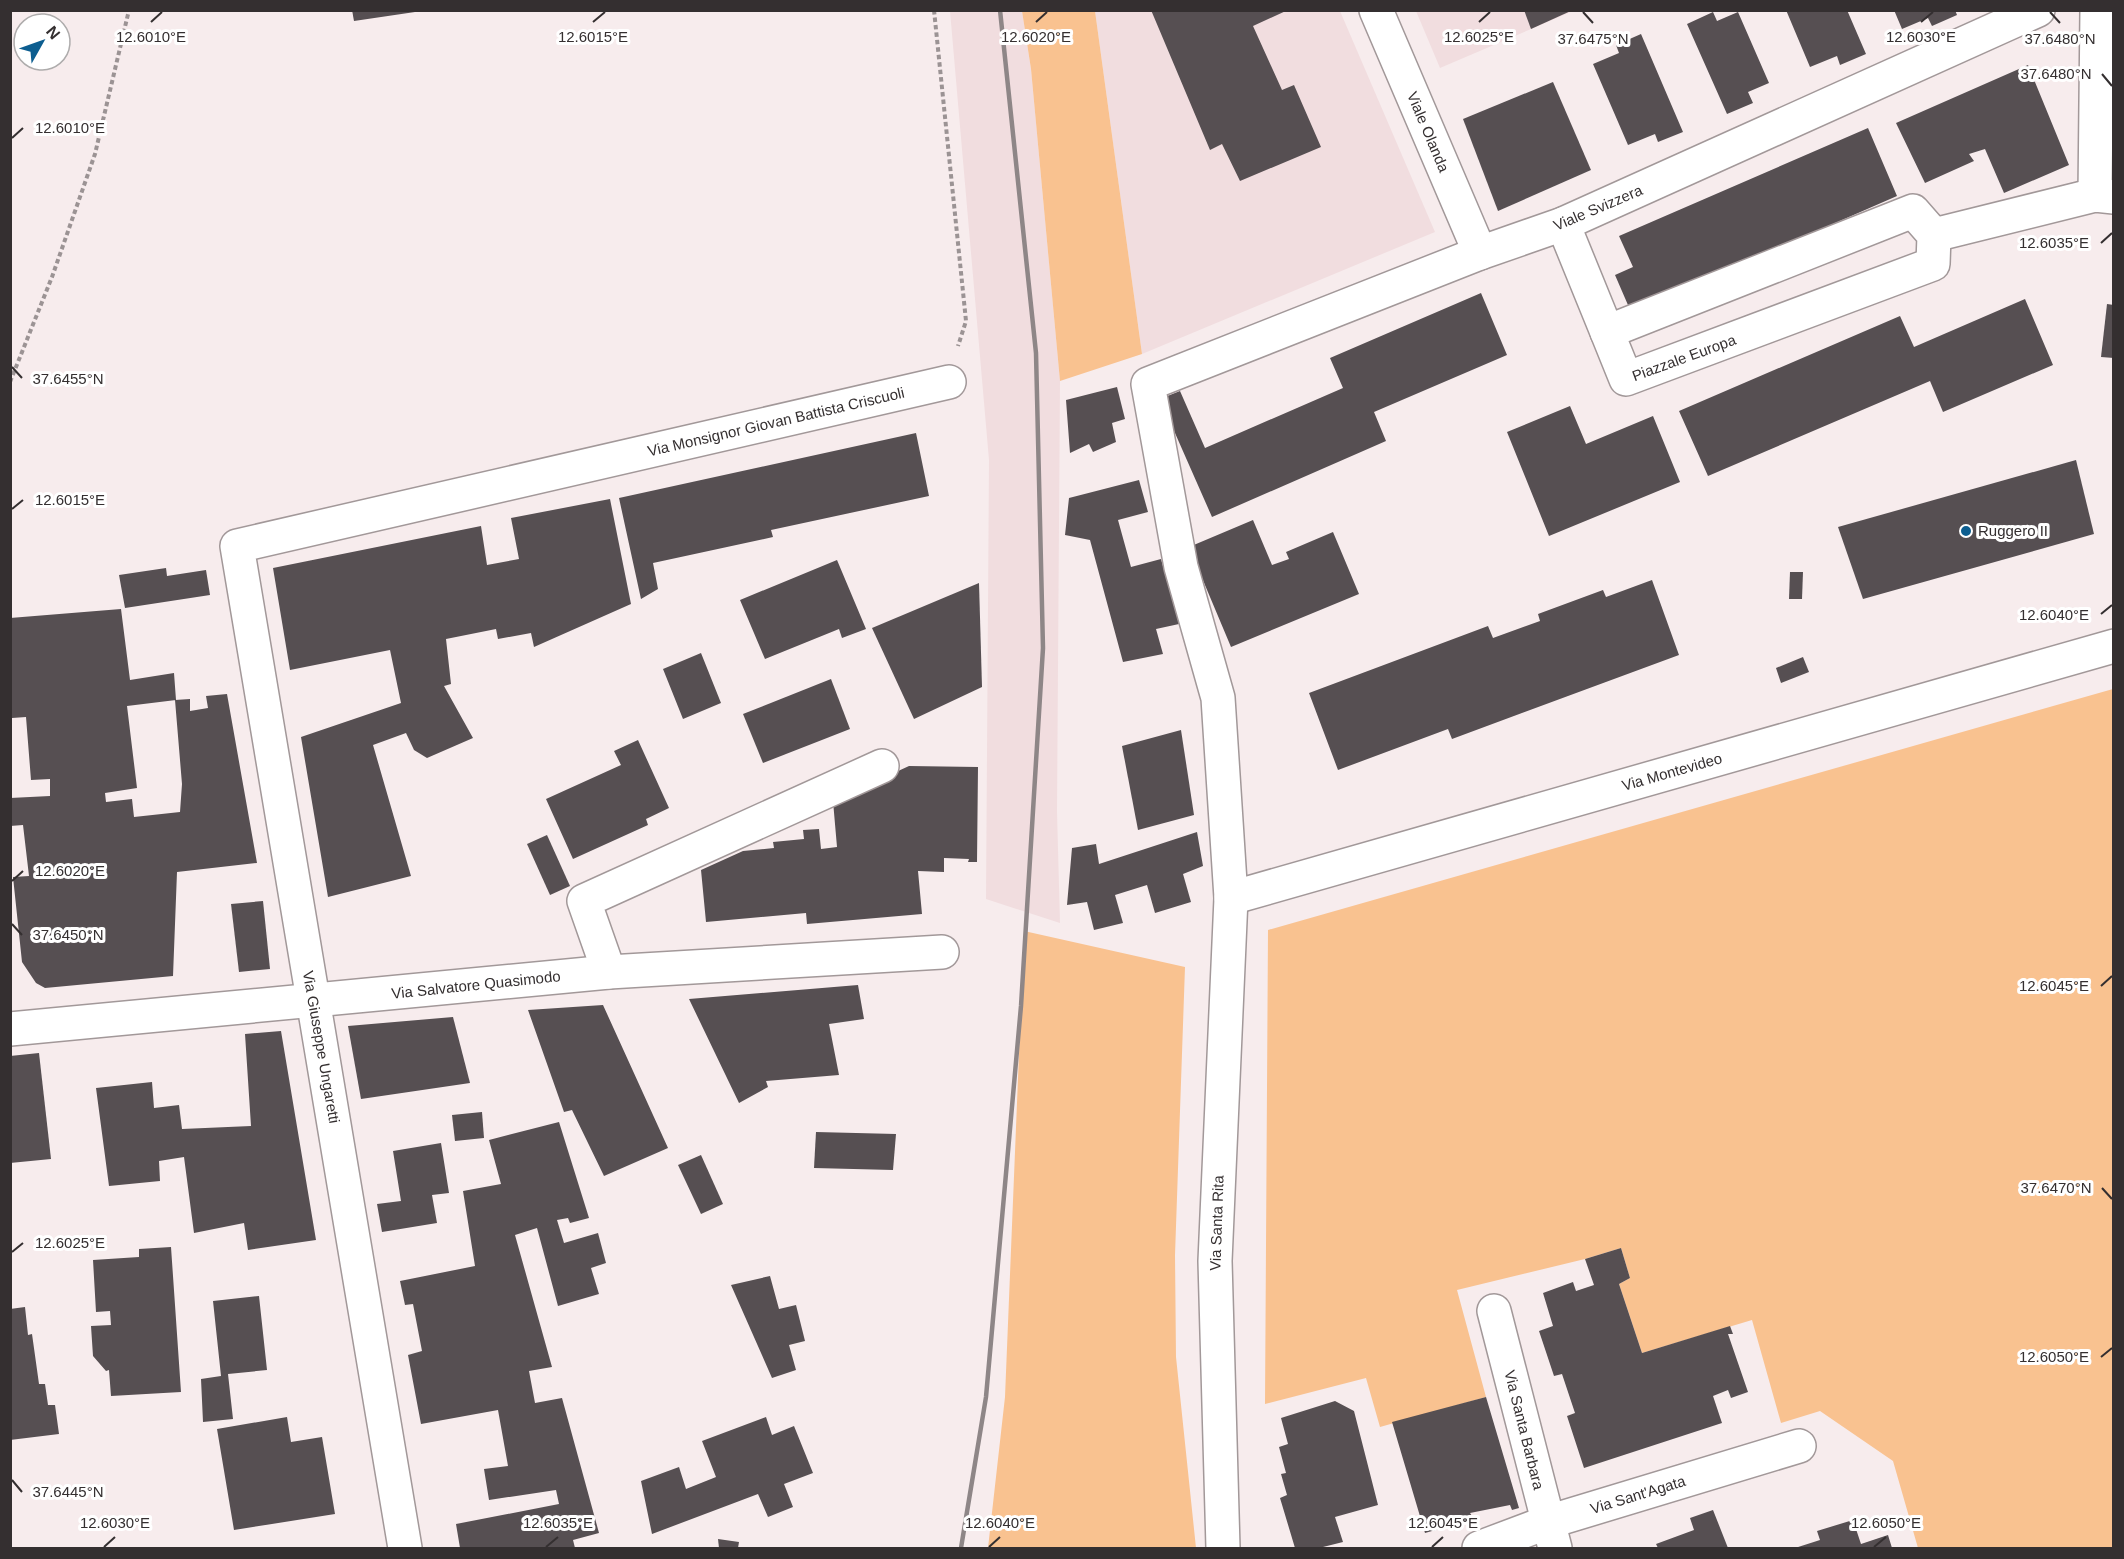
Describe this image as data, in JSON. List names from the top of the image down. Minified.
{"streets":{"street":["Viale Olanda","Viale Svizzera","Piazzale Europa","Via Monsignor Giovan Battista Criscuoli","Via Montevideo","Via Salvatore Quasimodo","Via Giuseppe Ungaretti","Via Santa Rita","Via Santa Barbara","Via Sant'Agata"]},"crossings":[["Viale Olanda","Viale Svizzera"],["Viale Svizzera","Via Santa Rita"],["Via Monsignor Giovan Battista Criscuoli","Via Giuseppe Ungaretti"],["Via Montevideo","Via Santa Rita"],["Via Salvatore Quasimodo","Via Giuseppe Ungaretti"],["Via Santa Barbara","Via Sant'Agata"]],"places":["Ruggero II"],"north":"top right","coordinates":["12.6010°E","12.6015°E","12.6020°E","12.6025°E","12.6030°E","37.6480°N","37.6475°N","12.6035°E","37.6455°N","12.6040°E","37.6450°N","12.6045°E","37.6470°N","12.6050°E","37.6445°N"]}
